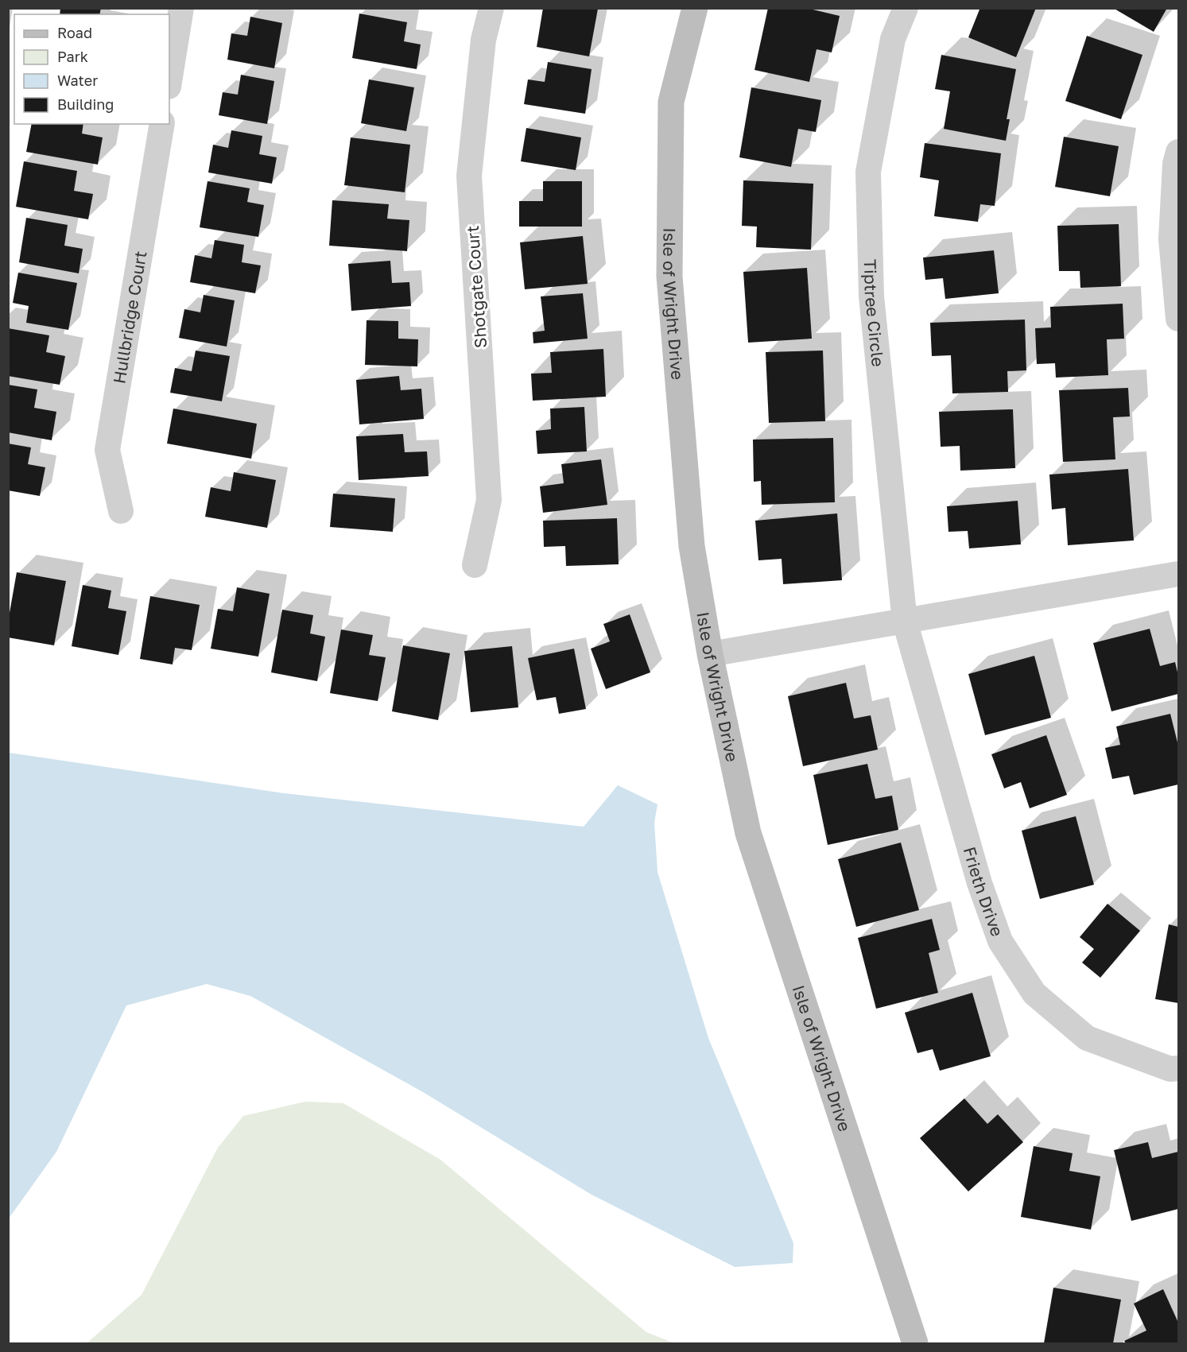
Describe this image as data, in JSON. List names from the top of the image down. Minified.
{"streets":{"street":["Shotgate Court","Isle of Wright Drive","Tiptree Circle","Hullbridge Court","Frieth Drive"]},"crossings":[["Tiptree Circle","Frieth Drive"]],"legend":["Road","Park","Water","Building"]}
